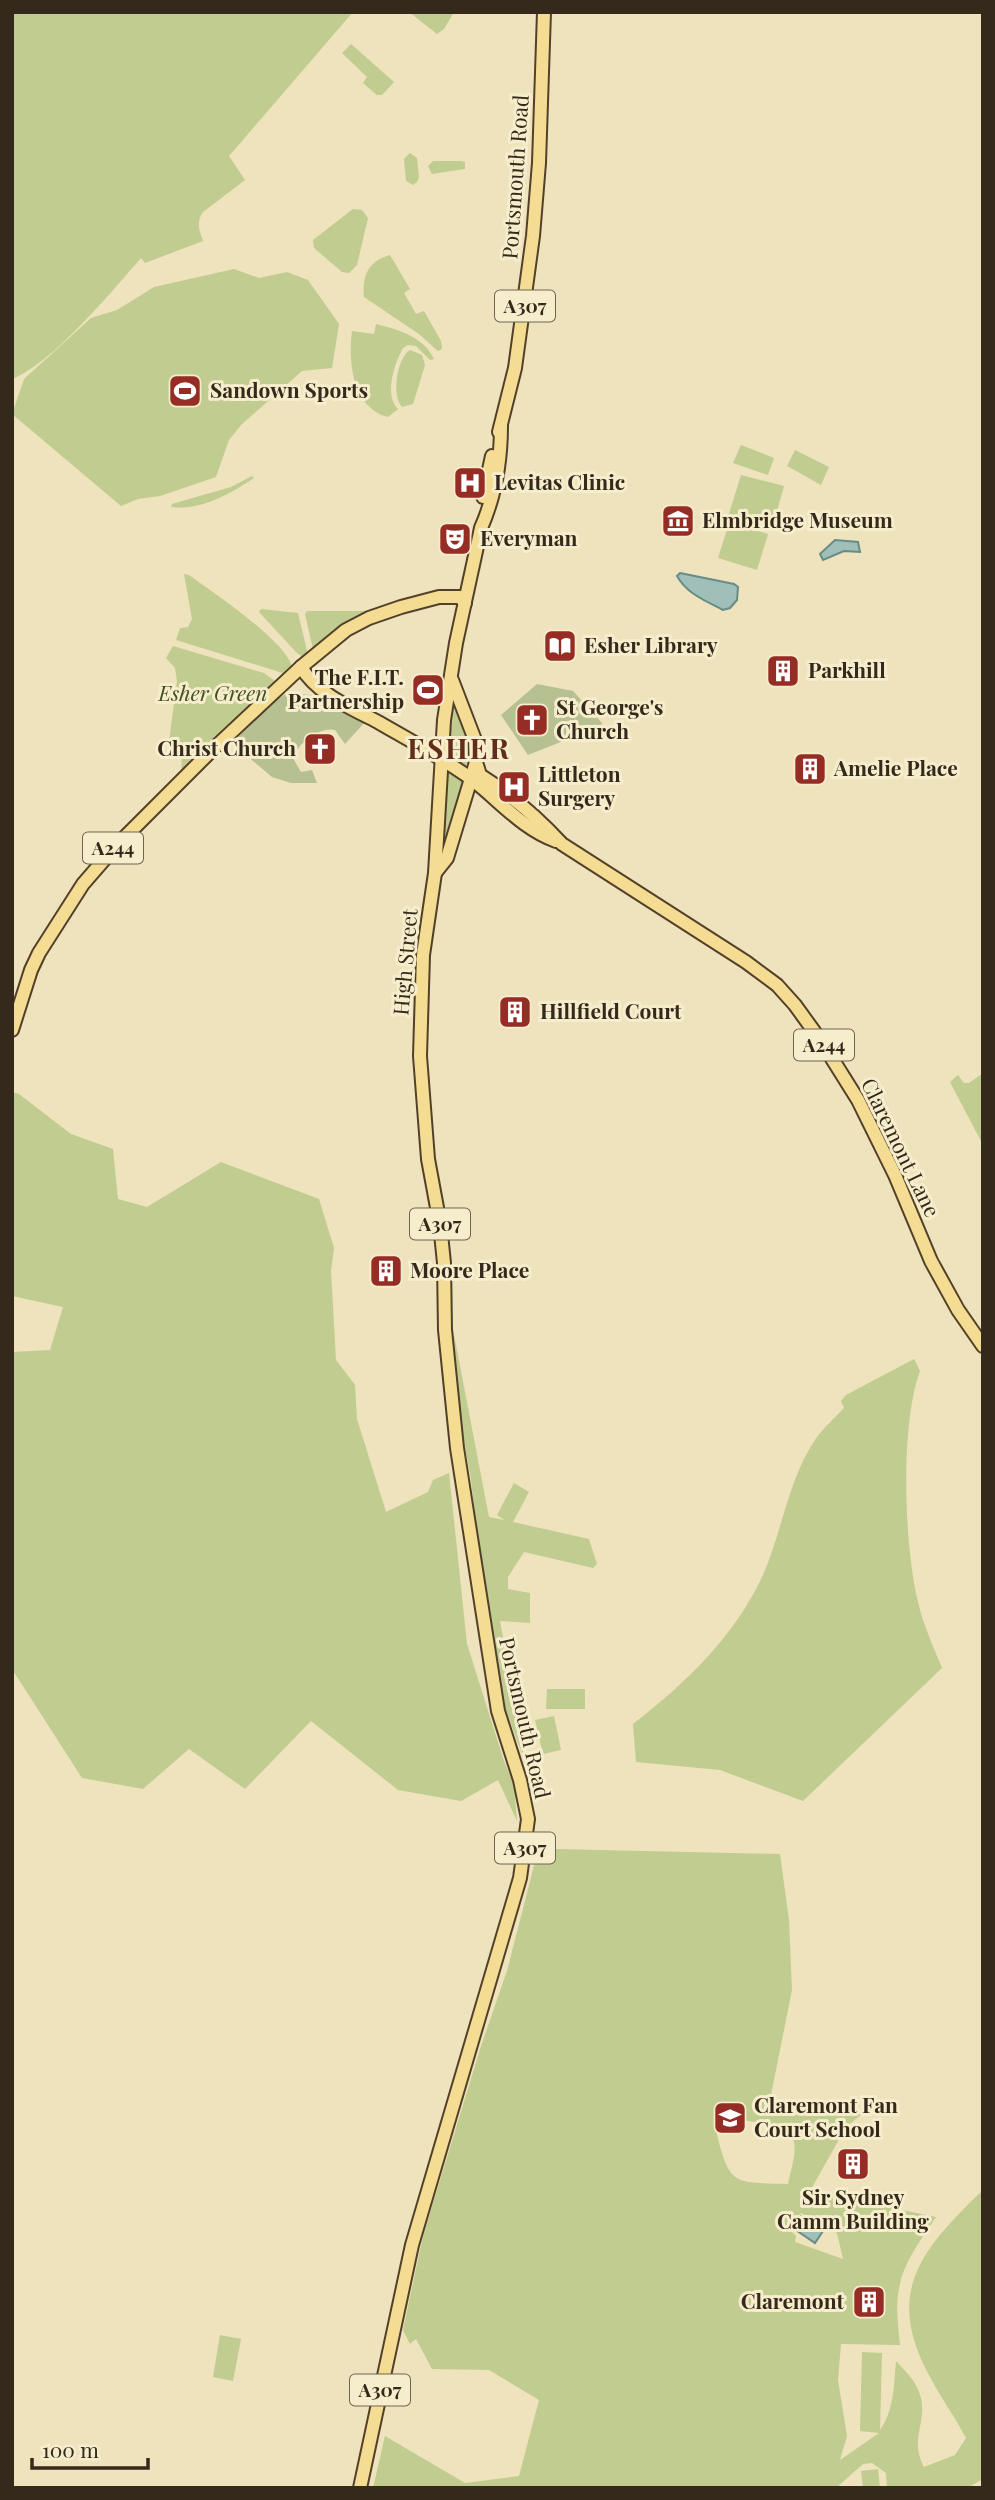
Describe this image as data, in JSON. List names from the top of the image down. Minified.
{"streets":{"main road":["Portsmouth Road","A307","A244","High Street","Claremont Lane"]},"crossings":[["Portsmouth Road","High Street"],["A244","High Street"],["A244","Claremont Lane"],["High Street","Claremont Lane"]],"districts":["ESHER"],"parks":["Esher Green"],"places":{"sports":["Sandown Sports","The F.I.T. Partnership"],"hospital":["Levitas Clinic","Littleton Surgery"],"museum":["Elmbridge Museum"],"theatre":["Everyman"],"library":["Esher Library"],"building":["Parkhill","Amelie Place","Hillfield Court","Moore Place","Sir Sydney Camm Building","Claremont"],"church":["St George's Church","Christ Church"],"school or university":["Claremont Fan Court School"]},"scale_bar":"100 m"}
